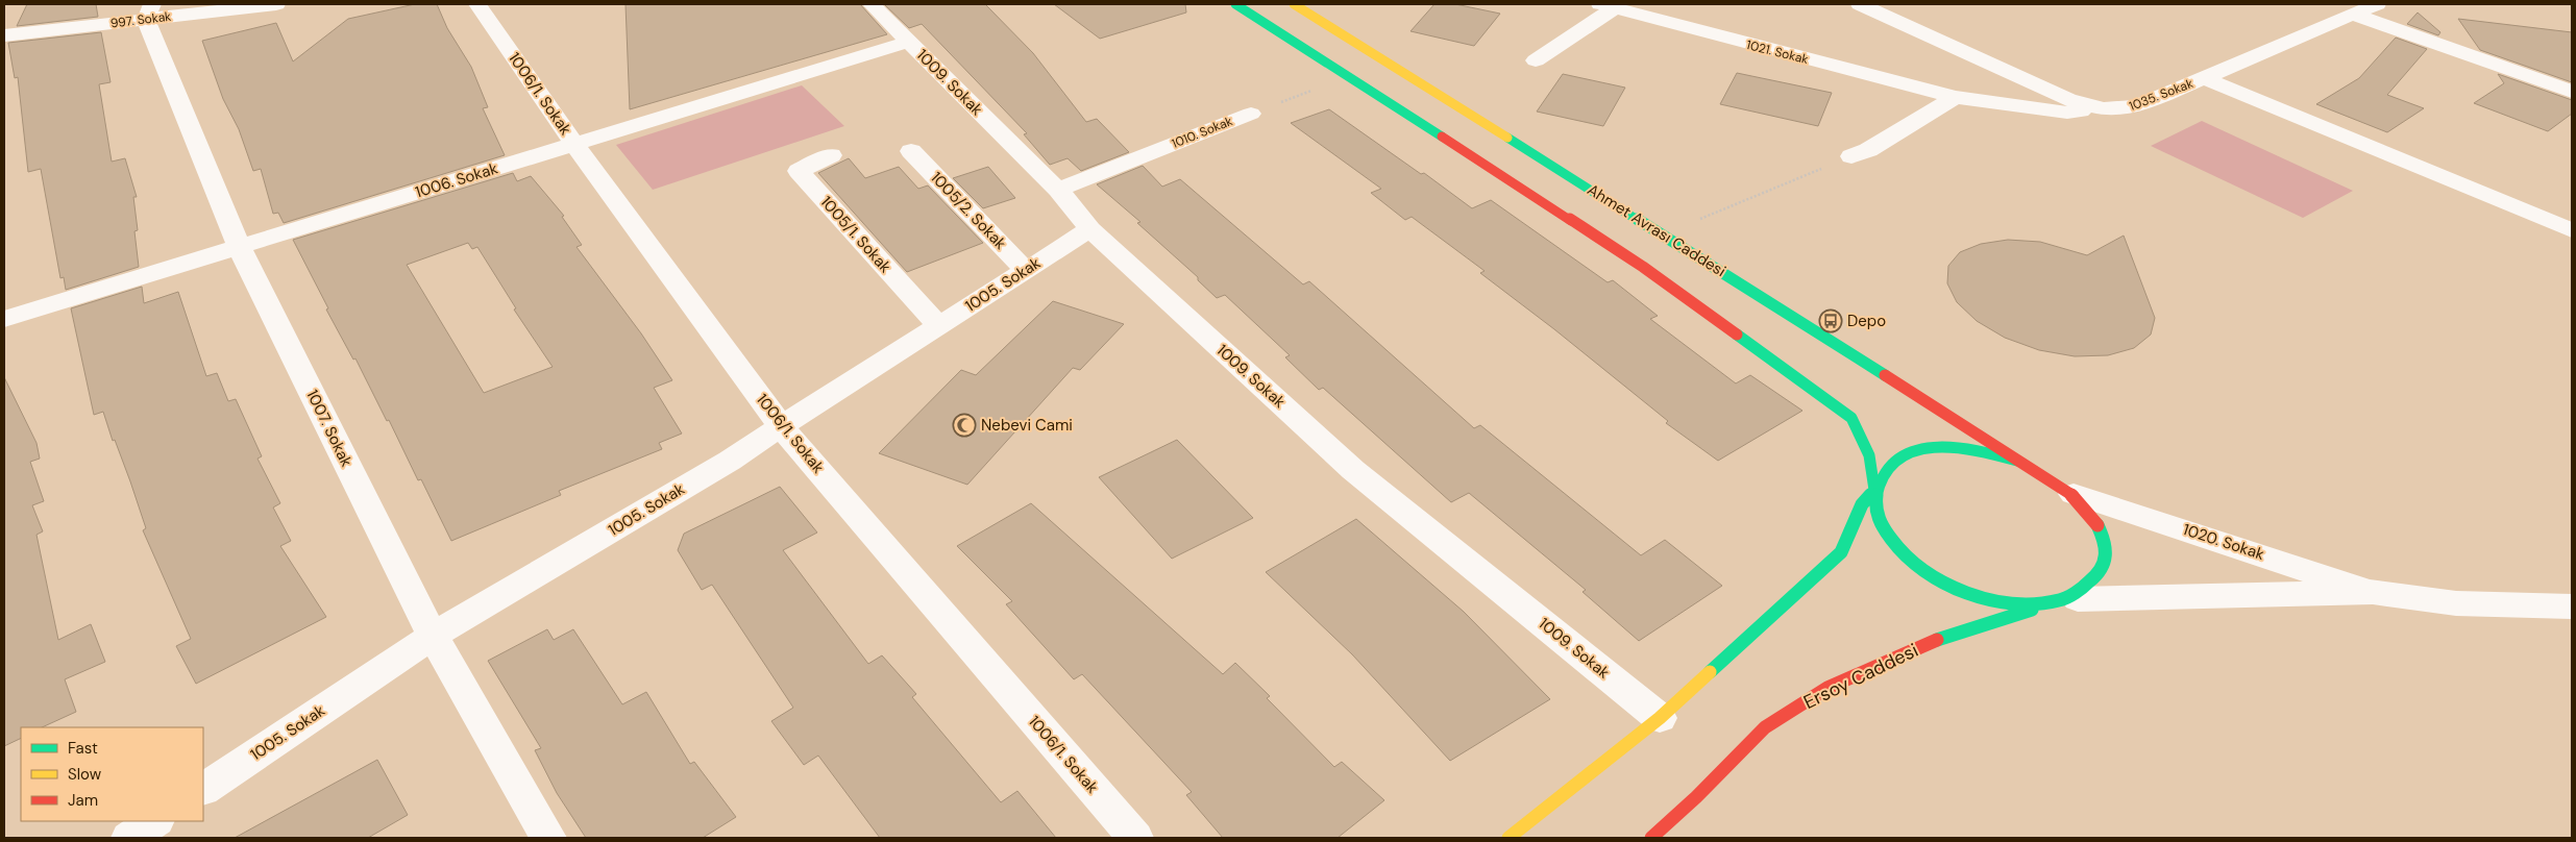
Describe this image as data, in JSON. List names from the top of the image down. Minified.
{"streets":{"main road":["Ahmet Avrası Caddesi","Ersoy Caddesi"],"street":["997. Sokak","1021. Sokak","1009. Sokak","1006/1. Sokak","1035. Sokak","1010. Sokak","1006. Sokak","1005/2. Sokak","1005/1. Sokak","1005. Sokak","1007. Sokak","1020. Sokak"]},"crossings":[["997. Sokak","1007. Sokak"],["1021. Sokak","1035. Sokak"],["1009. Sokak","1010. Sokak"],["1009. Sokak","1006. Sokak"],["1009. Sokak","Ahmet Avrası Caddesi"],["1009. Sokak","1005. Sokak"],["1006/1. Sokak","1006. Sokak"],["1006/1. Sokak","1005. Sokak"],["1010. Sokak","Ahmet Avrası Caddesi"],["1006. Sokak","1007. Sokak"],["1005/2. Sokak","1005. Sokak"],["Ahmet Avrası Caddesi","1020. Sokak"],["Ahmet Avrası Caddesi","Ersoy Caddesi"],["1005/1. Sokak","1005. Sokak"],["1005. Sokak","1007. Sokak"],["1020. Sokak","Ersoy Caddesi"]],"places":{"bus stop":["Depo"],"mosque":["Nebevi Cami"]},"legend":["Fast","Slow","Jam"]}
